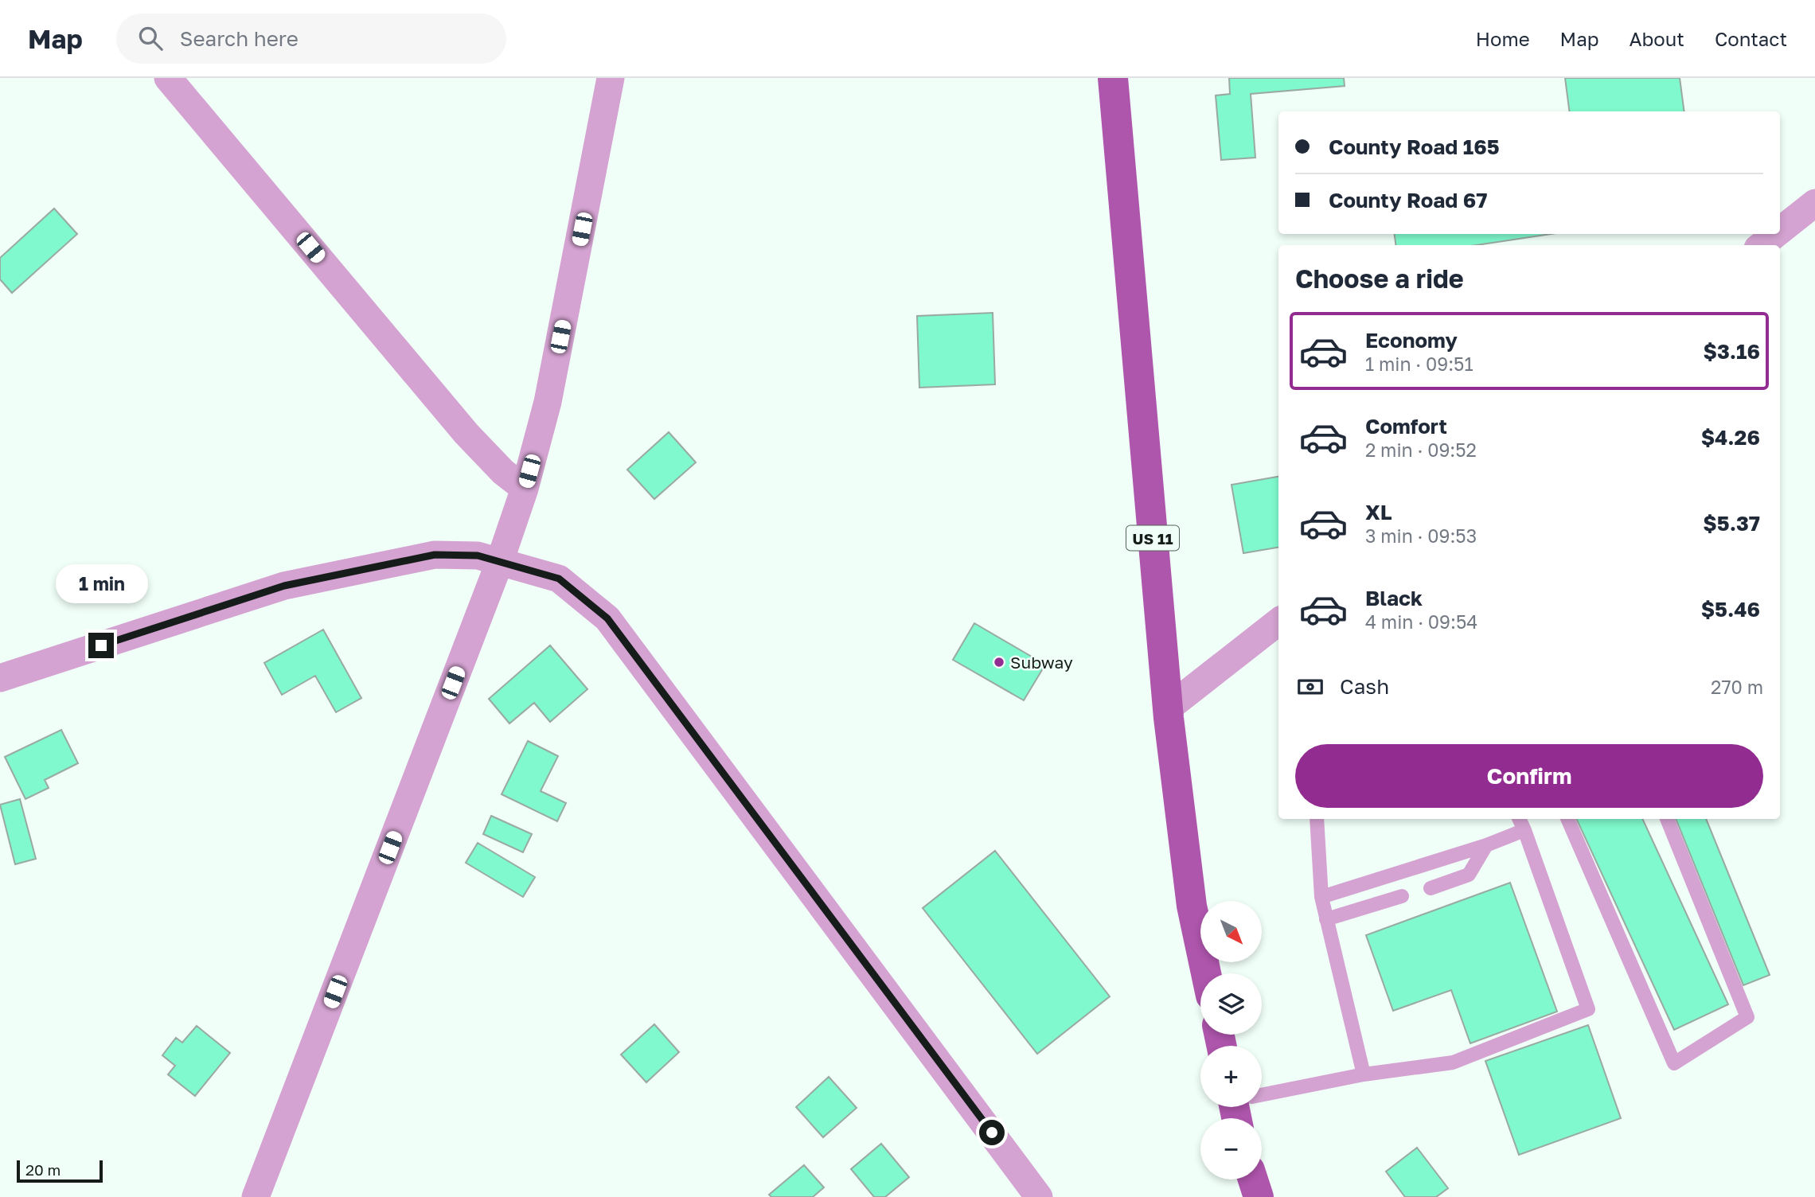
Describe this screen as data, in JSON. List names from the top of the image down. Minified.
{"streets":{"main road":["US 11"]},"places":["Subway"],"scale_bar":"20 m","north":"bottom right","page":{"header":"Map","search":"Search here","nav":["Home","Map","About","Contact"],"banner":["County Road 165","County Road 67"],"heading":"Choose a ride","list":[{"name":"Economy","note":"1 min · 09:51","value":"$3.16"},{"name":"Comfort","note":"2 min · 09:52","value":"$4.26"},{"name":"XL","note":"3 min · 09:53","value":"$5.37"},{"name":"Black","note":"4 min · 09:54","value":"$5.46"}],"bubble":"1 min","pay":["Cash","270 m"],"buttons":"Confirm","map_buttons":["+","−"],"scale":"20 m"}}
